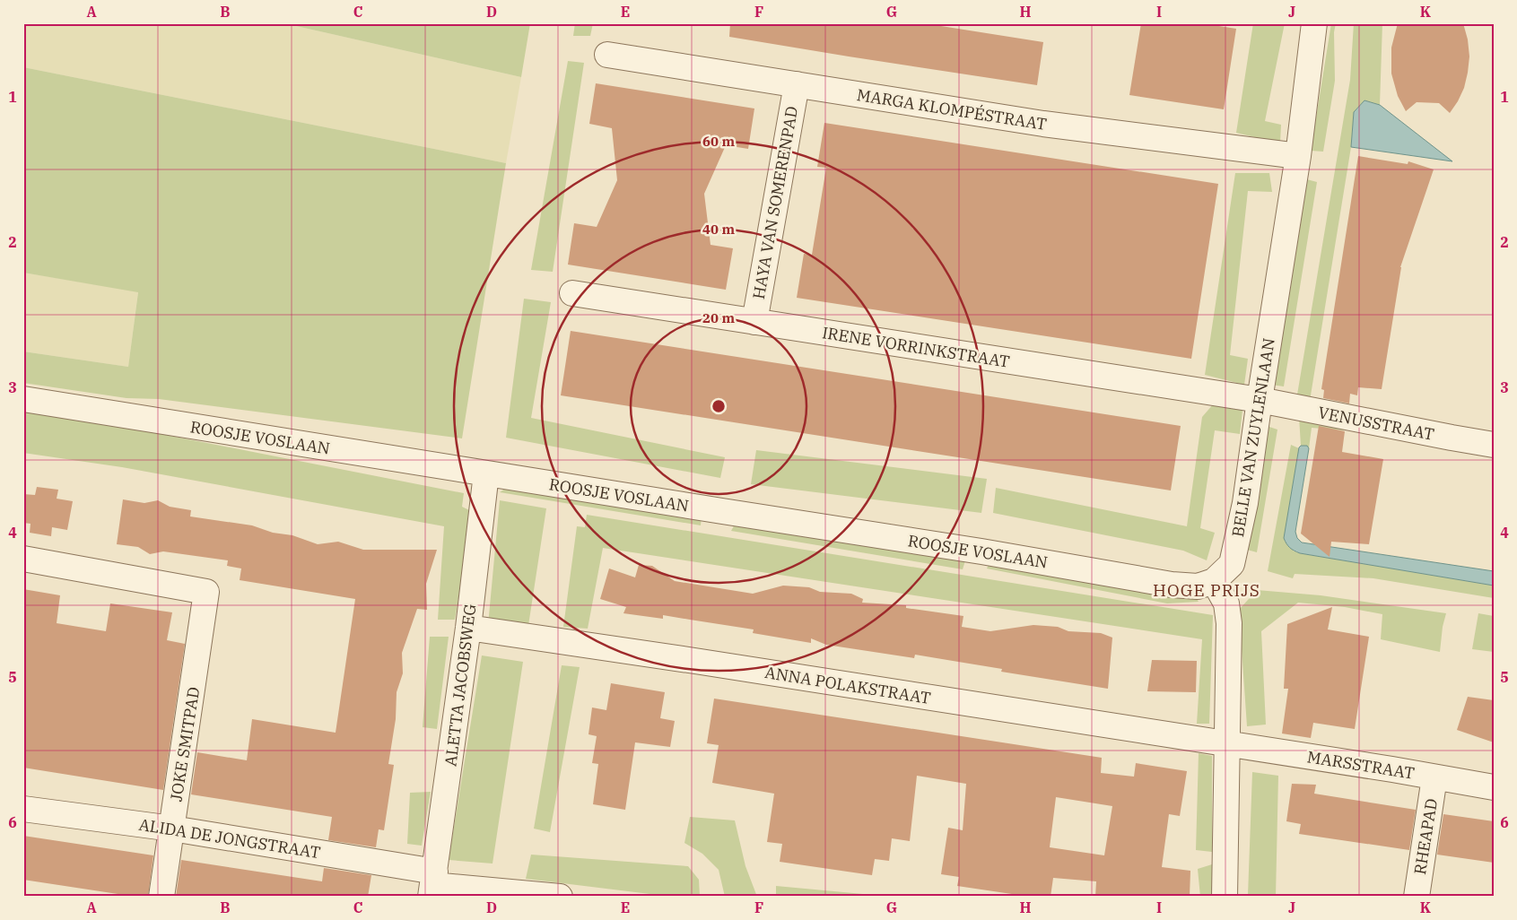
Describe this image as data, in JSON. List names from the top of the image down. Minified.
{"streets":{"street":["MARGA KLOMPÉSTRAAT","HAYA VAN SOMERENPAD","IRENE VORRINKSTRAAT","VENUSSTRAAT","ROOSJE VOSLAAN","BELLE VAN ZUYLENLAAN","ALETTA JACOBSWEG","ANNA POLAKSTRAAT","JOKE SMITPAD","MARSSTRAAT","RHEAPAD","ALIDA DE JONGSTRAAT"]},"crossings":[["MARGA KLOMPÉSTRAAT","HAYA VAN SOMERENPAD"],["MARGA KLOMPÉSTRAAT","BELLE VAN ZUYLENLAAN"],["HAYA VAN SOMERENPAD","IRENE VORRINKSTRAAT"],["IRENE VORRINKSTRAAT","VENUSSTRAAT"],["IRENE VORRINKSTRAAT","BELLE VAN ZUYLENLAAN"],["VENUSSTRAAT","BELLE VAN ZUYLENLAAN"],["ROOSJE VOSLAAN","BELLE VAN ZUYLENLAAN"],["ROOSJE VOSLAAN","ALETTA JACOBSWEG"],["ALETTA JACOBSWEG","ANNA POLAKSTRAAT"],["ALETTA JACOBSWEG","ALIDA DE JONGSTRAAT"],["ANNA POLAKSTRAAT","MARSSTRAAT"],["JOKE SMITPAD","ALIDA DE JONGSTRAAT"],["MARSSTRAAT","RHEAPAD"]],"districts":["HOGE PRIJS"],"grid":{"columns":["A","B","C","D","E","F","G","H","I","J","K"],"rows":["1","2","3","4","5","6"]},"rings":["60 m","40 m","20 m"]}
